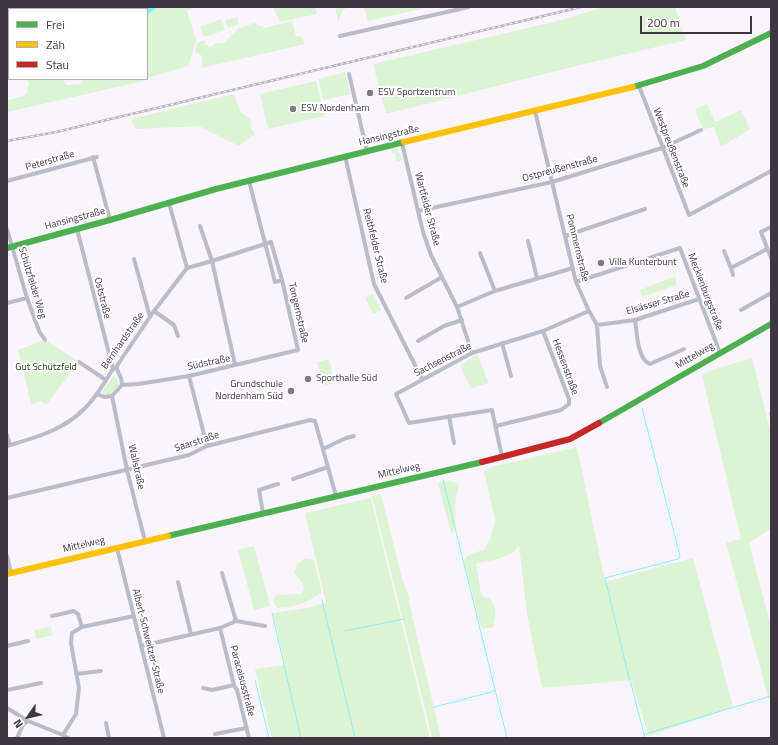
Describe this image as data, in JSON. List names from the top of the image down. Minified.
{"streets":{"street":["Hansingstraße","Westpreußenstraße","Peterstraße","Ostpreußenstraße","Wartfelder Straße","Reithfelder Straße","Pommernstraße","Schützfelder Weg","Mecklenburgstraße","Oststraße","Elsässer Straße","Tongernstraße","Bernhardstraße","Mittelweg","Sachsenstraße","Südstraße","Hessenstraße","Saarstraße","Wallstraße","Albert-Schweitzer-Straße","Paracelsusstraße"]},"crossings":[["Hansingstraße","Westpreußenstraße"],["Hansingstraße","Peterstraße"],["Hansingstraße","Wartfelder Straße"],["Hansingstraße","Reithfelder Straße"],["Hansingstraße","Pommernstraße"],["Hansingstraße","Schützfelder Weg"],["Hansingstraße","Oststraße"],["Hansingstraße","Tongernstraße"],["Westpreußenstraße","Ostpreußenstraße"],["Ostpreußenstraße","Wartfelder Straße"],["Ostpreußenstraße","Pommernstraße"],["Wartfelder Straße","Sachsenstraße"],["Reithfelder Straße","Sachsenstraße"],["Pommernstraße","Mecklenburgstraße"],["Pommernstraße","Elsässer Straße"],["Pommernstraße","Sachsenstraße"],["Mecklenburgstraße","Elsässer Straße"],["Mecklenburgstraße","Mittelweg"],["Oststraße","Bernhardstraße"],["Oststraße","Südstraße"],["Tongernstraße","Südstraße"],["Mittelweg","Sachsenstraße"],["Mittelweg","Saarstraße"],["Mittelweg","Wallstraße"],["Mittelweg","Albert-Schweitzer-Straße"],["Sachsenstraße","Hessenstraße"],["Saarstraße","Wallstraße"]],"parks":["Gut Schützfeld"],"places":["ESV Sportzentrum","ESV Nordenham","Villa Kunterbunt","Sporthalle Süd","Grundschule Nordenham Süd"],"legend":["Frei","Zäh","Stau"],"scale_bar":"200 m","north":"bottom left"}
